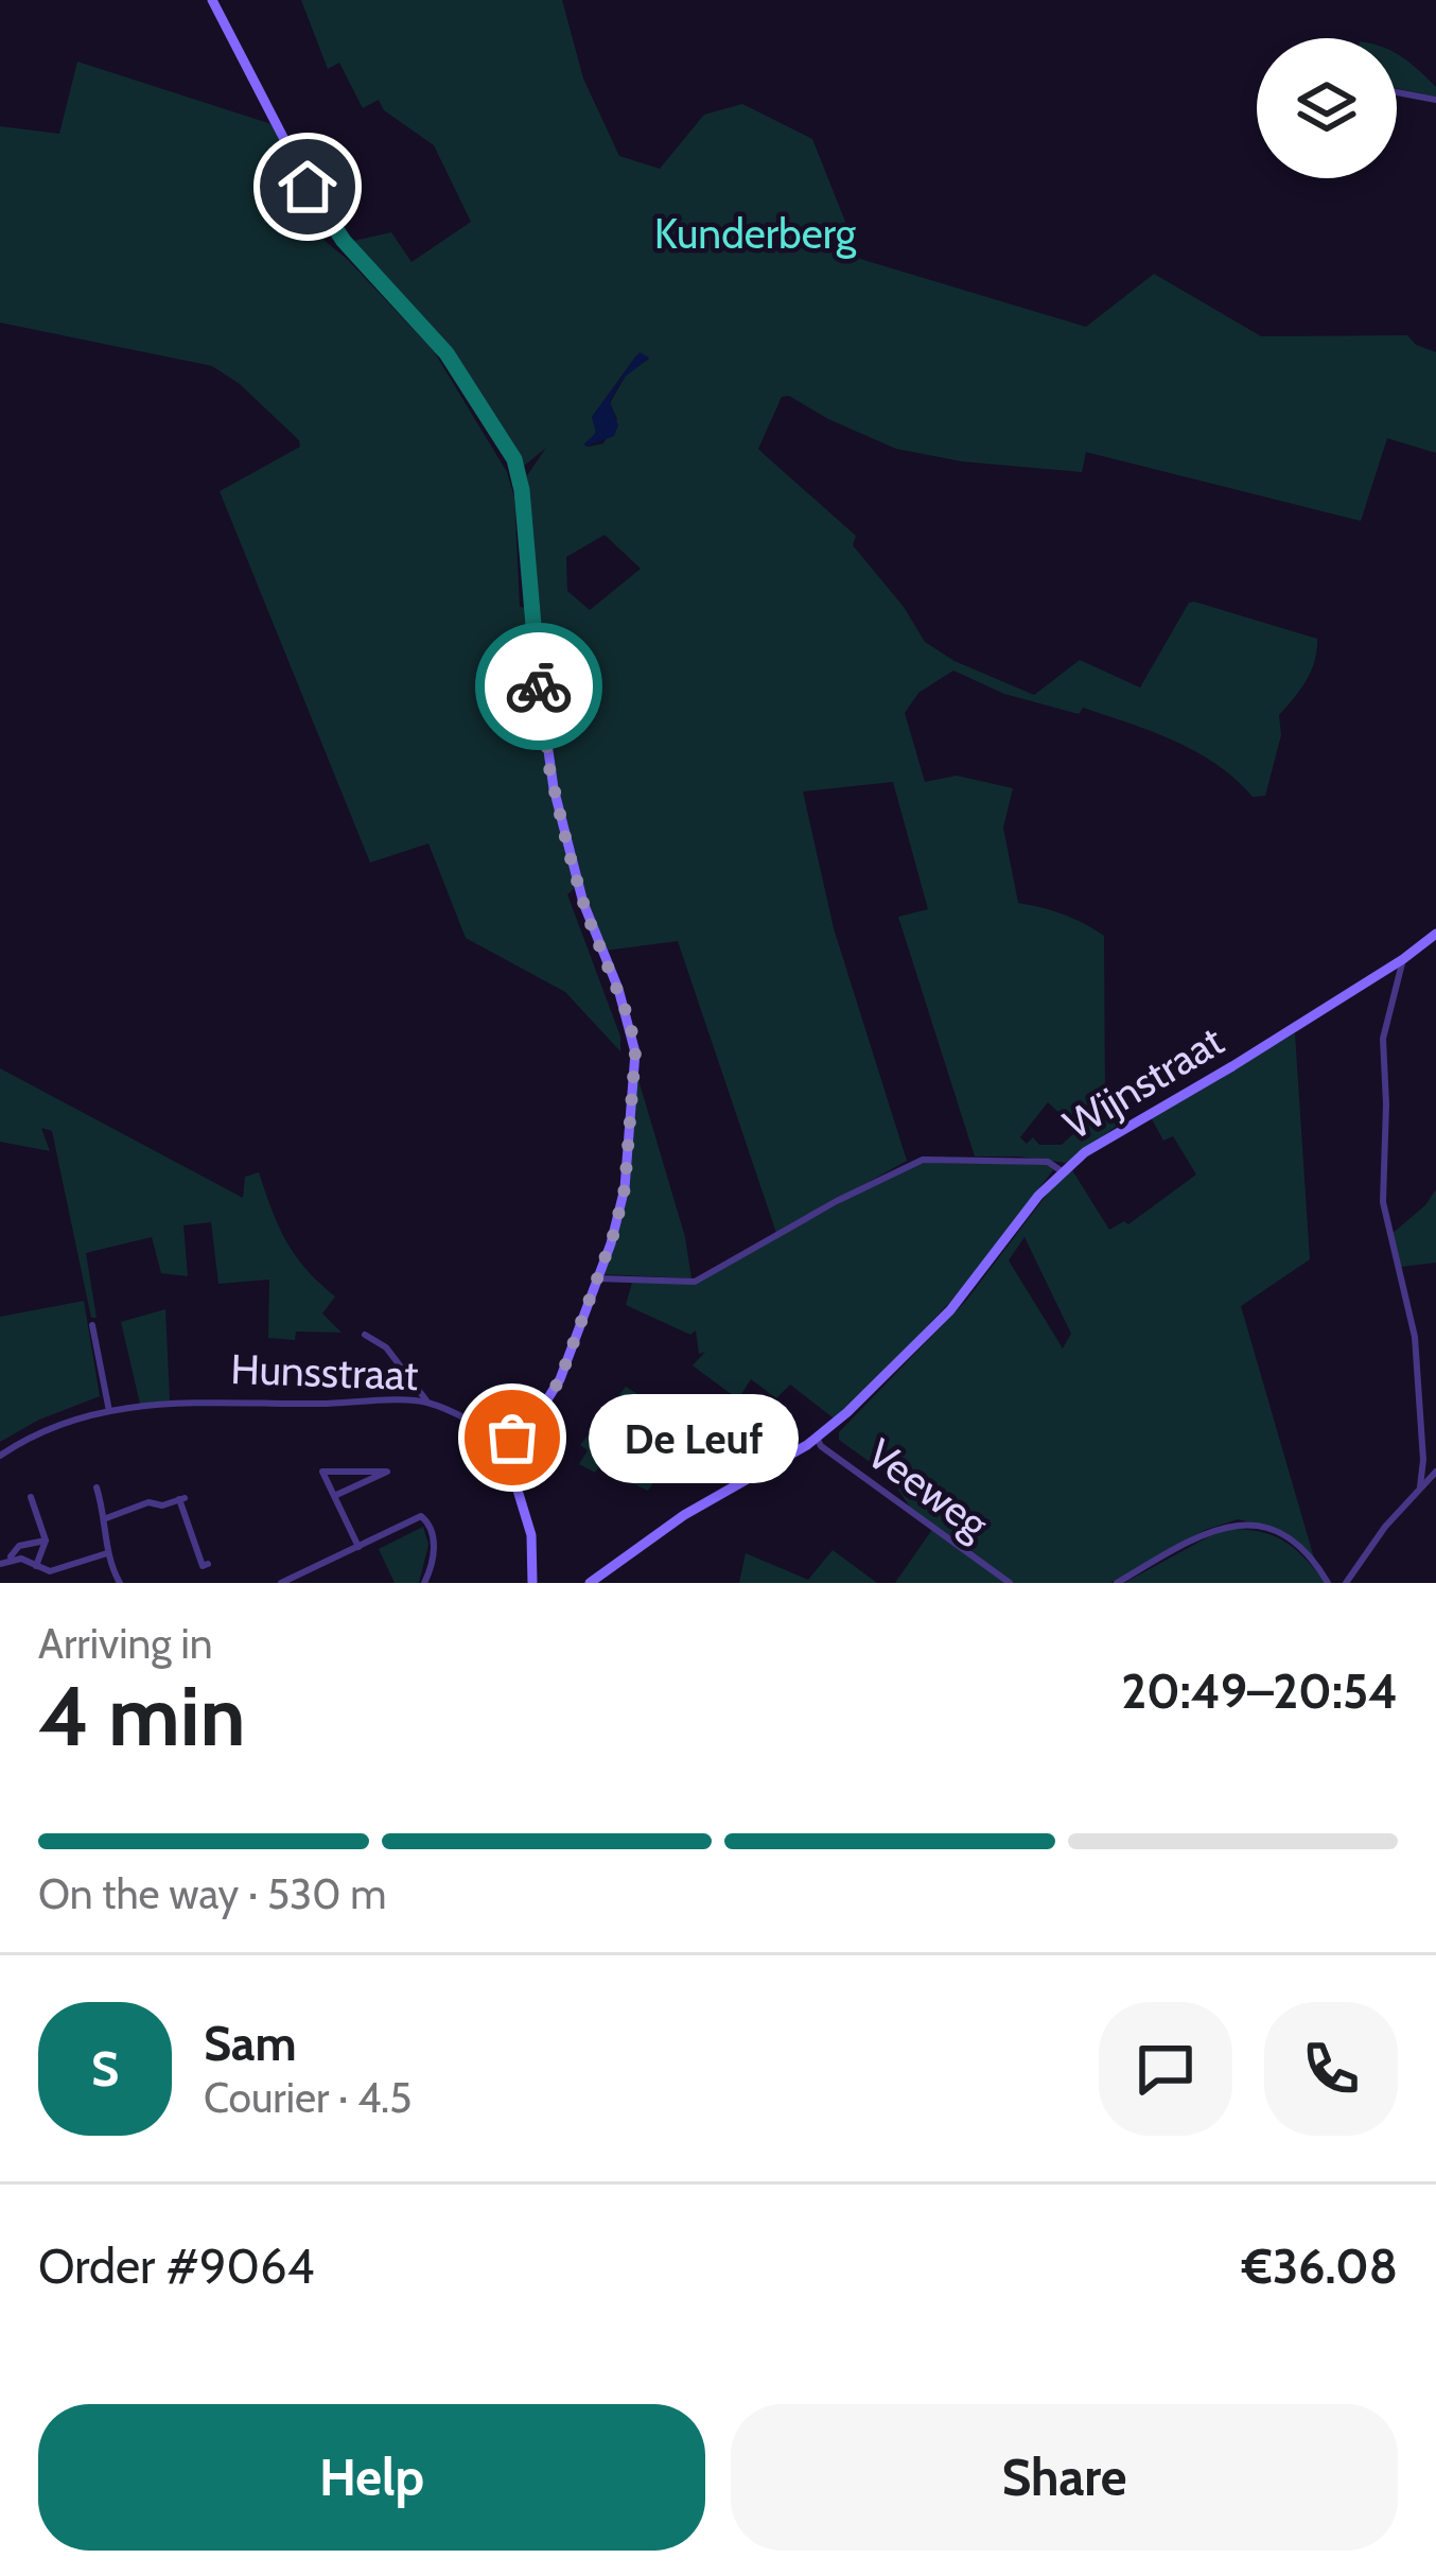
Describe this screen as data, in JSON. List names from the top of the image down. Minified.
{"streets":{"street":["Wijnstraat","Hunsstraat","Veeweg"]},"crossings":[["Wijnstraat","Veeweg"]],"parks":["Kunderberg"],"places":["De Leuf"],"page":{"bubble":"De Leuf","heading":["4 min","Arriving in","20:49–20:54"],"panel":["Sam","Courier · 4.5","Order #9064","€36.08"],"bar":"On the way · 530 m","round":"S","buttons":["Help","Share"]}}
